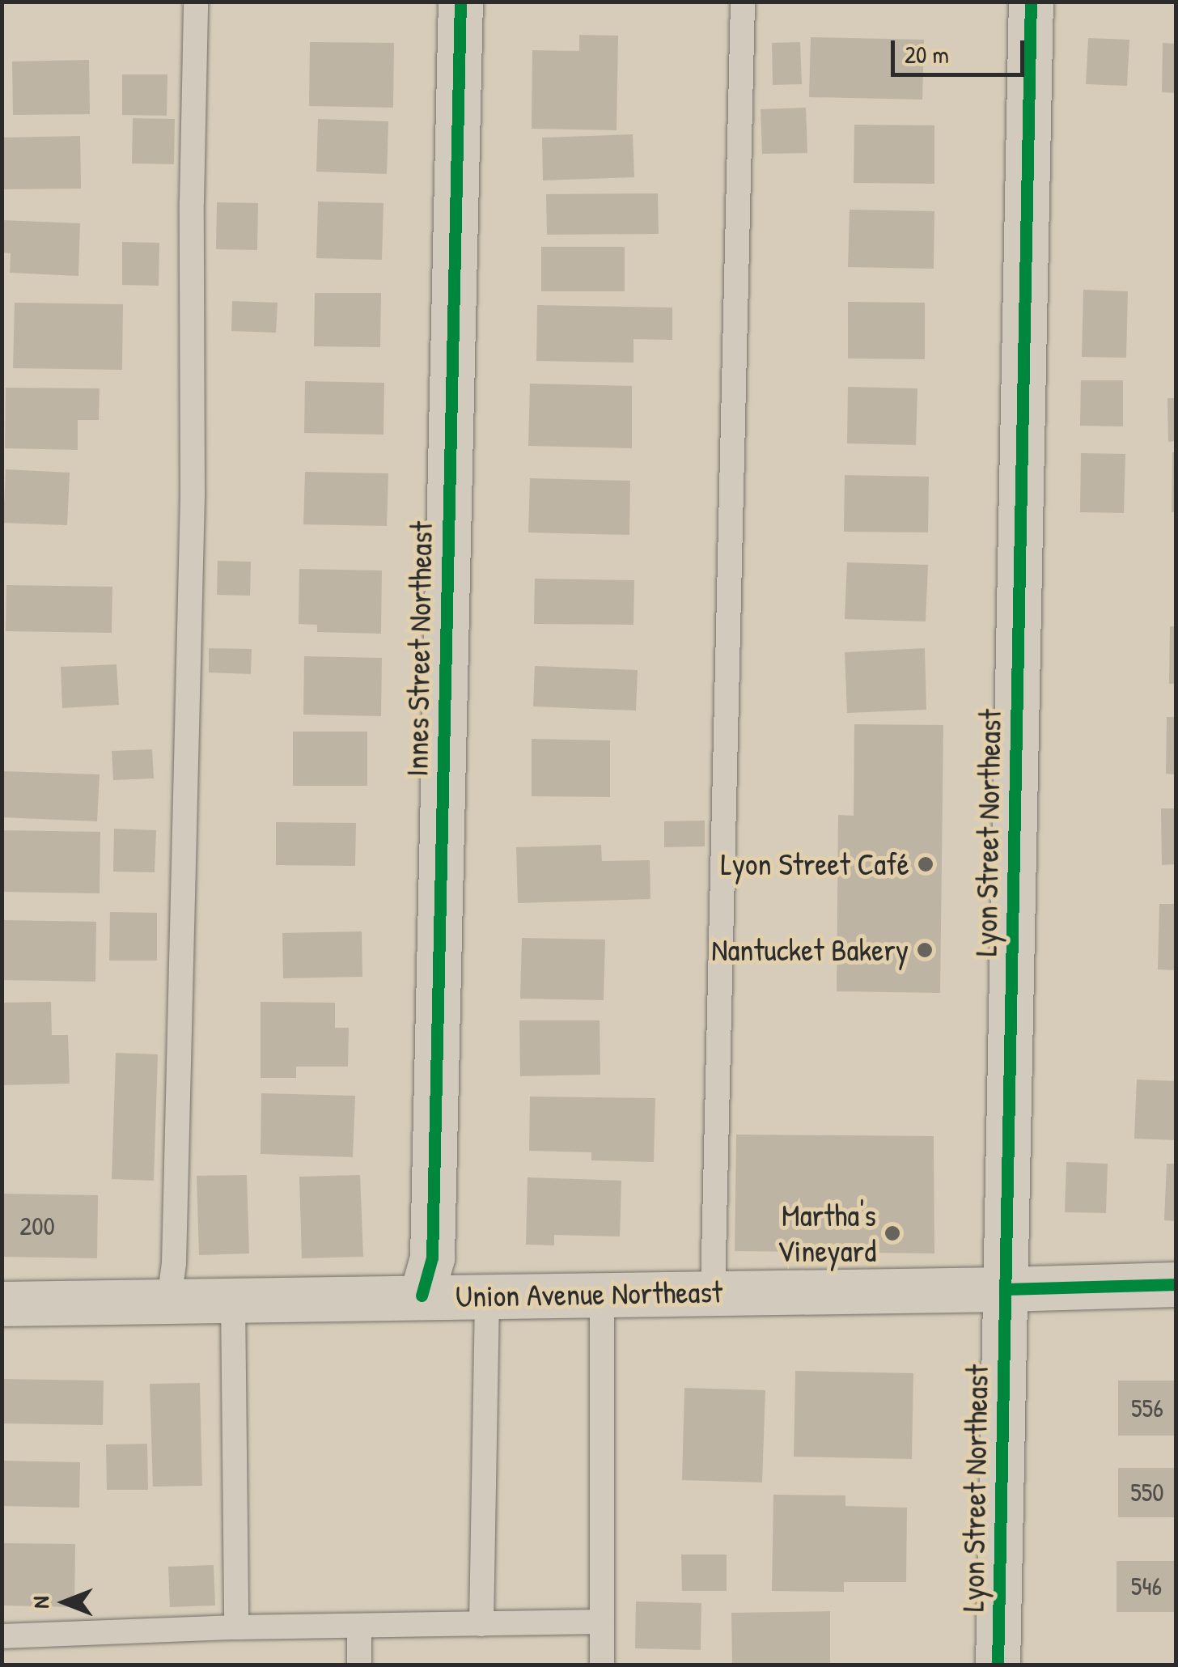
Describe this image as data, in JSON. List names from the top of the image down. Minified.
{"streets":{"street":["Innes Street Northeast","Lyon Street Northeast","Union Avenue Northeast"]},"crossings":[["Innes Street Northeast","Union Avenue Northeast"],["Lyon Street Northeast","Union Avenue Northeast"]],"places":["Lyon Street Café","Nantucket Bakery","Martha's Vineyard"],"house_numbers":["200","556","550","546"],"scale_bar":"20 m","north":"left"}
